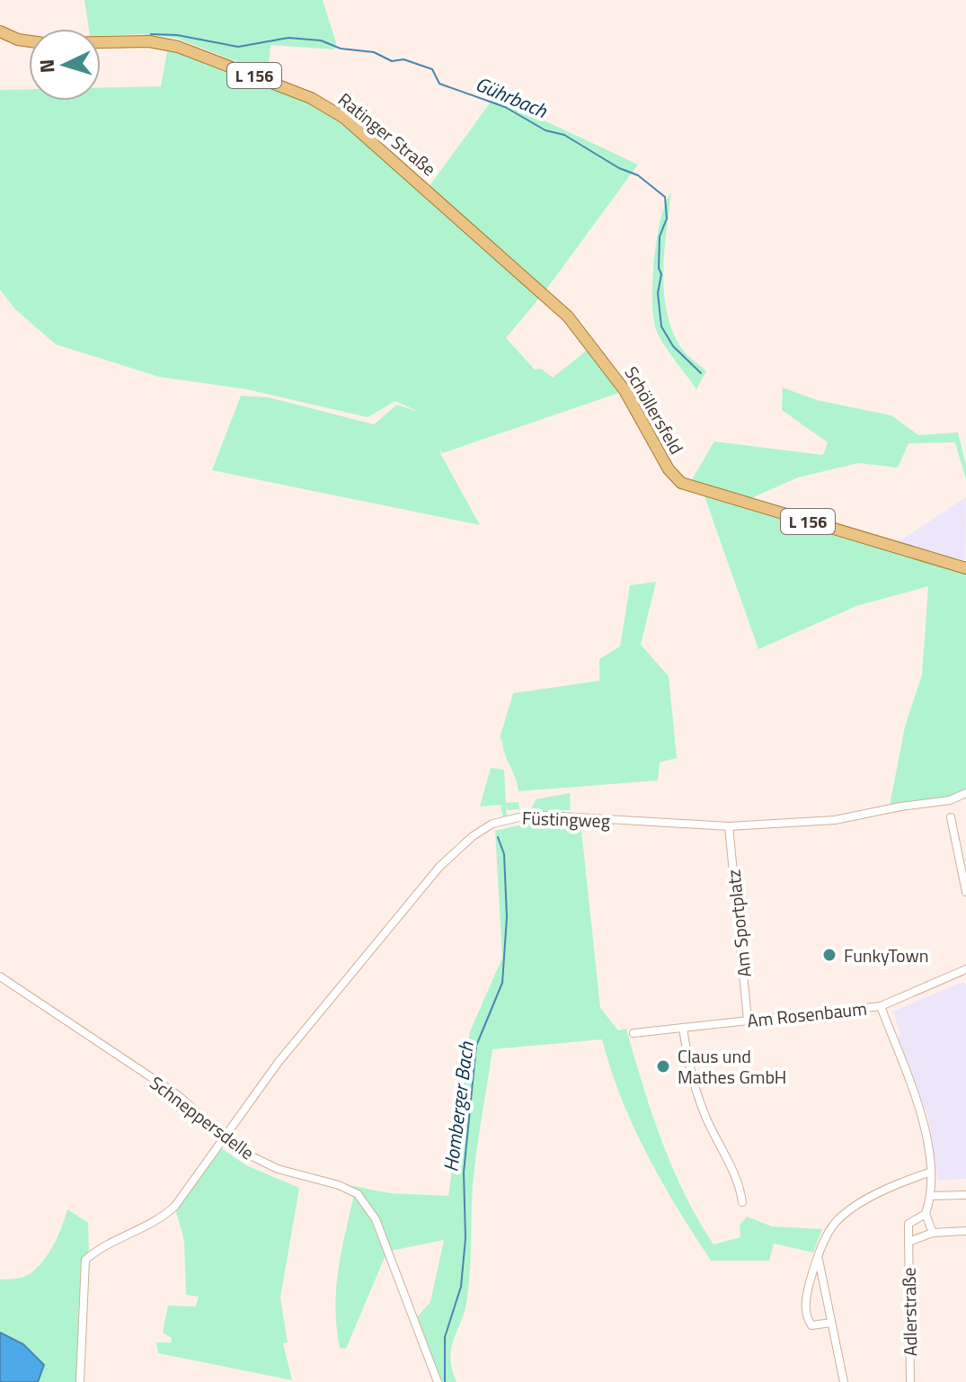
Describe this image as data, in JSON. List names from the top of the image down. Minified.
{"streets":{"main road":["L 156","Ratinger Straße","Schöllersfeld"],"street":["Füstingweg","Am Sportplatz","Am Rosenbaum","Schneppersdelle","Adlerstraße"]},"crossings":[["Ratinger Straße","Schöllersfeld"],["Füstingweg","Am Sportplatz"],["Füstingweg","Schneppersdelle"],["Am Sportplatz","Am Rosenbaum"]],"water":["Gührbach","Homberger Bach"],"places":["FunkyTown","Claus und Mathes GmbH"],"north":"left"}
